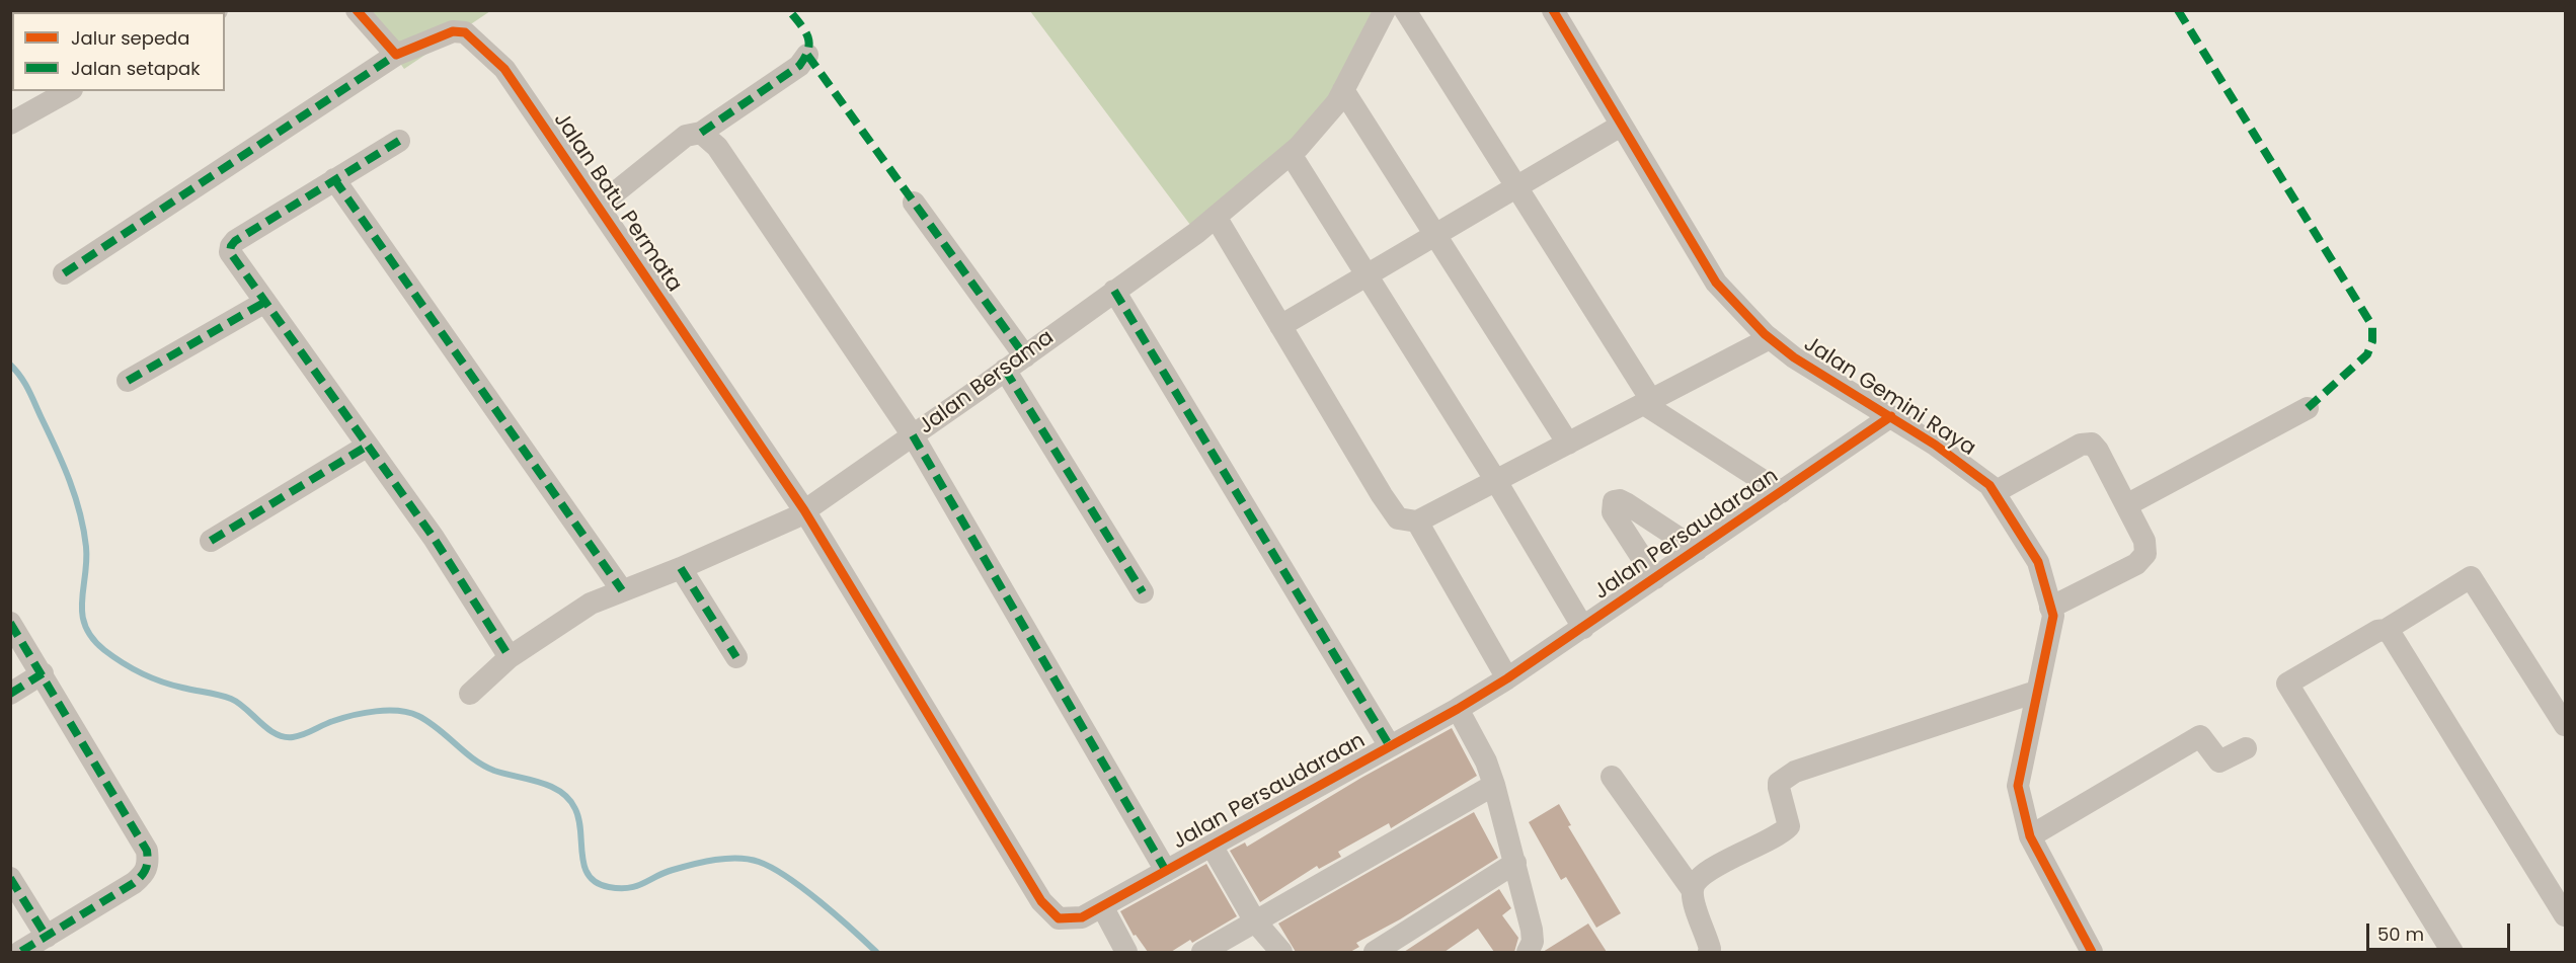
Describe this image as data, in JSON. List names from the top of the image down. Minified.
{"streets":{"street":["Jalan Batu Permata","Jalan Bersama","Jalan Gemini Raya","Jalan Persaudaraan"]},"crossings":[["Jalan Batu Permata","Jalan Bersama"],["Jalan Batu Permata","Jalan Persaudaraan"],["Jalan Bersama","Jalan Persaudaraan"],["Jalan Gemini Raya","Jalan Persaudaraan"]],"legend":["Jalur sepeda","Jalan setapak"],"scale_bar":"50 m"}
